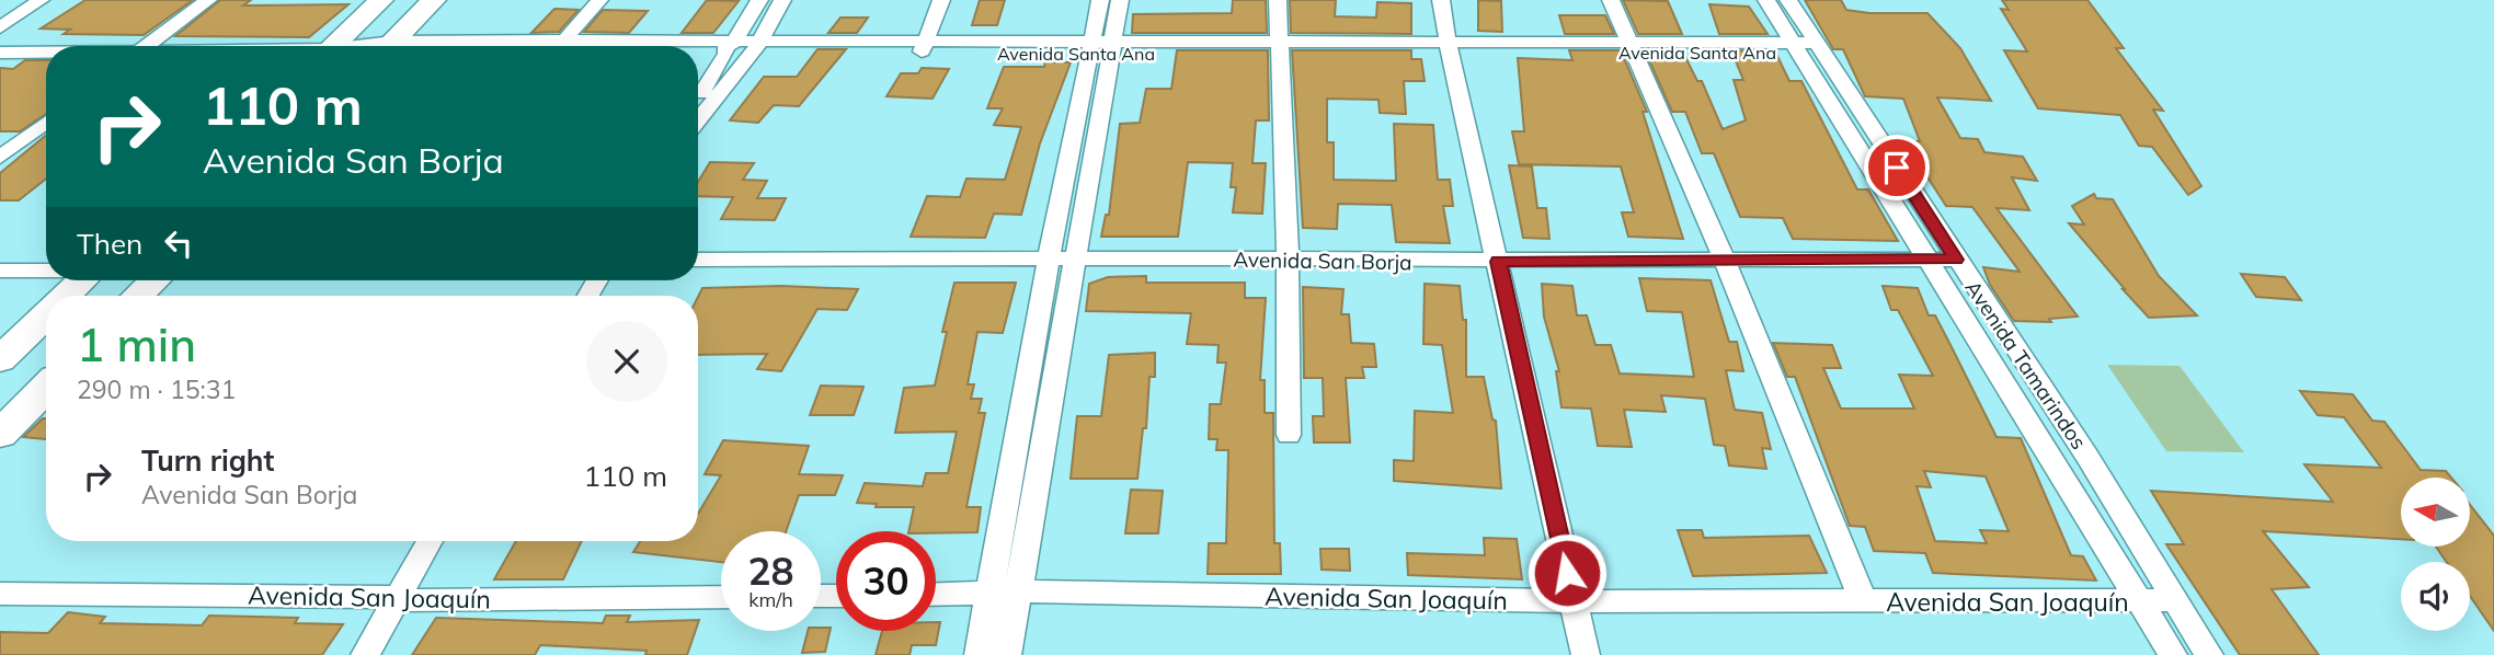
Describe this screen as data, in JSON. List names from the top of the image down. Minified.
{"streets":{"street":["Avenida Santa Ana","Avenida San Borja","Avenida Tamarindos","Avenida San Joaquín"]},"crossings":[["Avenida Santa Ana","Avenida Tamarindos"],["Avenida San Borja","Avenida Tamarindos"],["Avenida Tamarindos","Avenida San Joaquín"]],"north":"left","page":{"turn":["110 m","Avenida San Borja"],"then":"Then","heading":["1 min","290 m · 15:31"],"list":[{"name":"Turn right","note":"Avenida San Borja","value":"110 m"}],"speed":"28 km/h","limit":"30"}}
